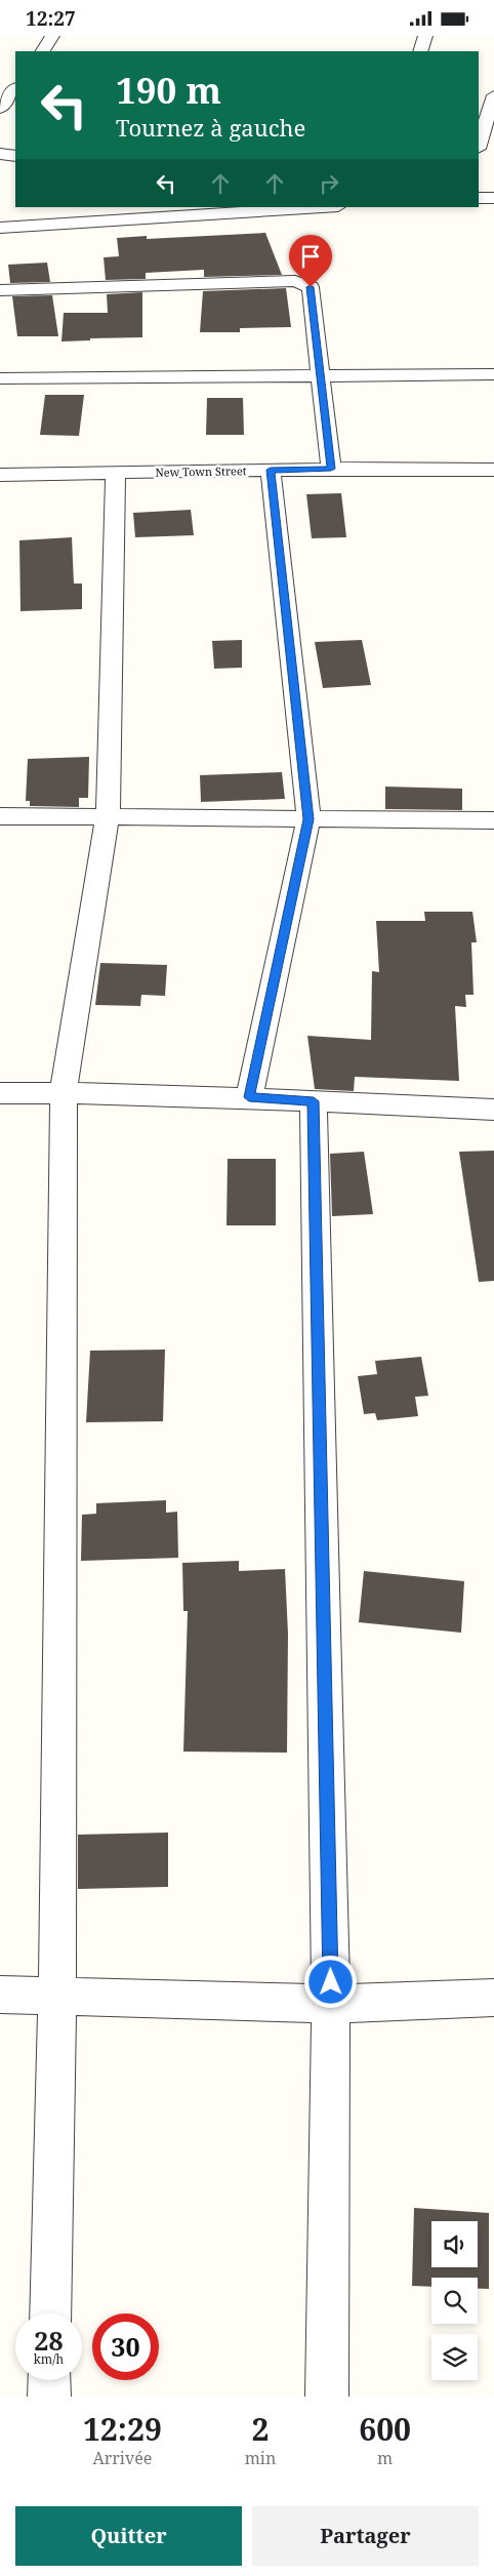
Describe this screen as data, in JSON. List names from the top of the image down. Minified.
{"streets":{"street":["New Town Street"]},"page":{"status":"12:27","turn":["190 m","Tournez à gauche"],"speed":"28 km/h","limit":"30","eta":["12:29","Arrivée","2","min","600","m"],"buttons":["Quitter","Partager"]}}
